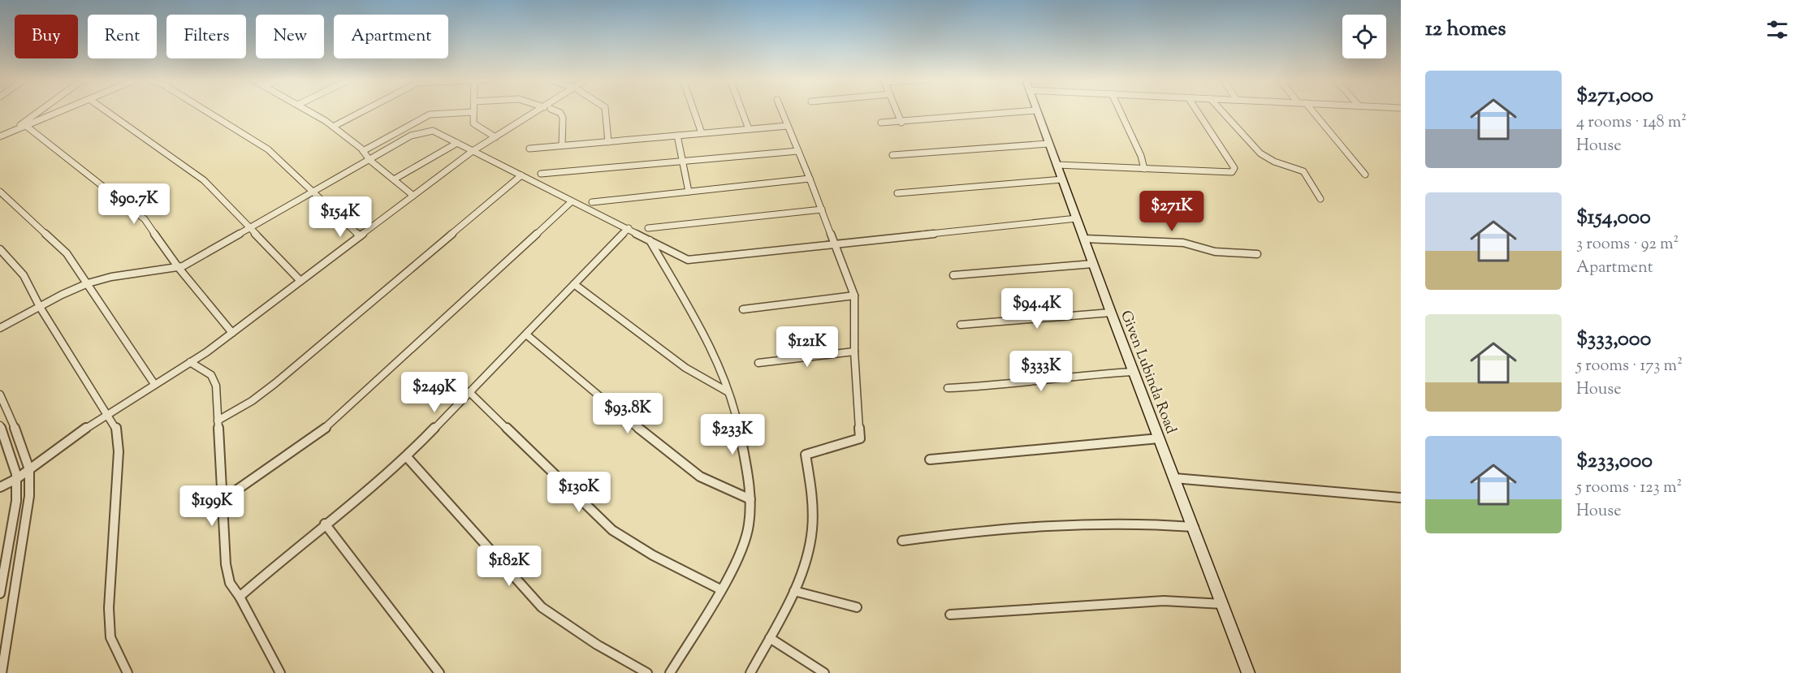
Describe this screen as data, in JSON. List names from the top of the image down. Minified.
{"streets":{"street":["Given Lubinda Road"]},"page":{"heading":"12 homes","chip":["Buy","Rent","Filters","New","Apartment"],"list":[{"name":"$271,000","note":"4 rooms · 148 m² · House"},{"name":"$154,000","note":"3 rooms · 92 m² · Apartment"},{"name":"$333,000","note":"5 rooms · 173 m² · House"},{"name":"$233,000","note":"5 rooms · 123 m² · House"}],"price":["$90.7K","$271K","$154K","$94.4K","$121K","$333K","$249K","$93.8K","$233K","$130K","$199K","$182K"]}}
